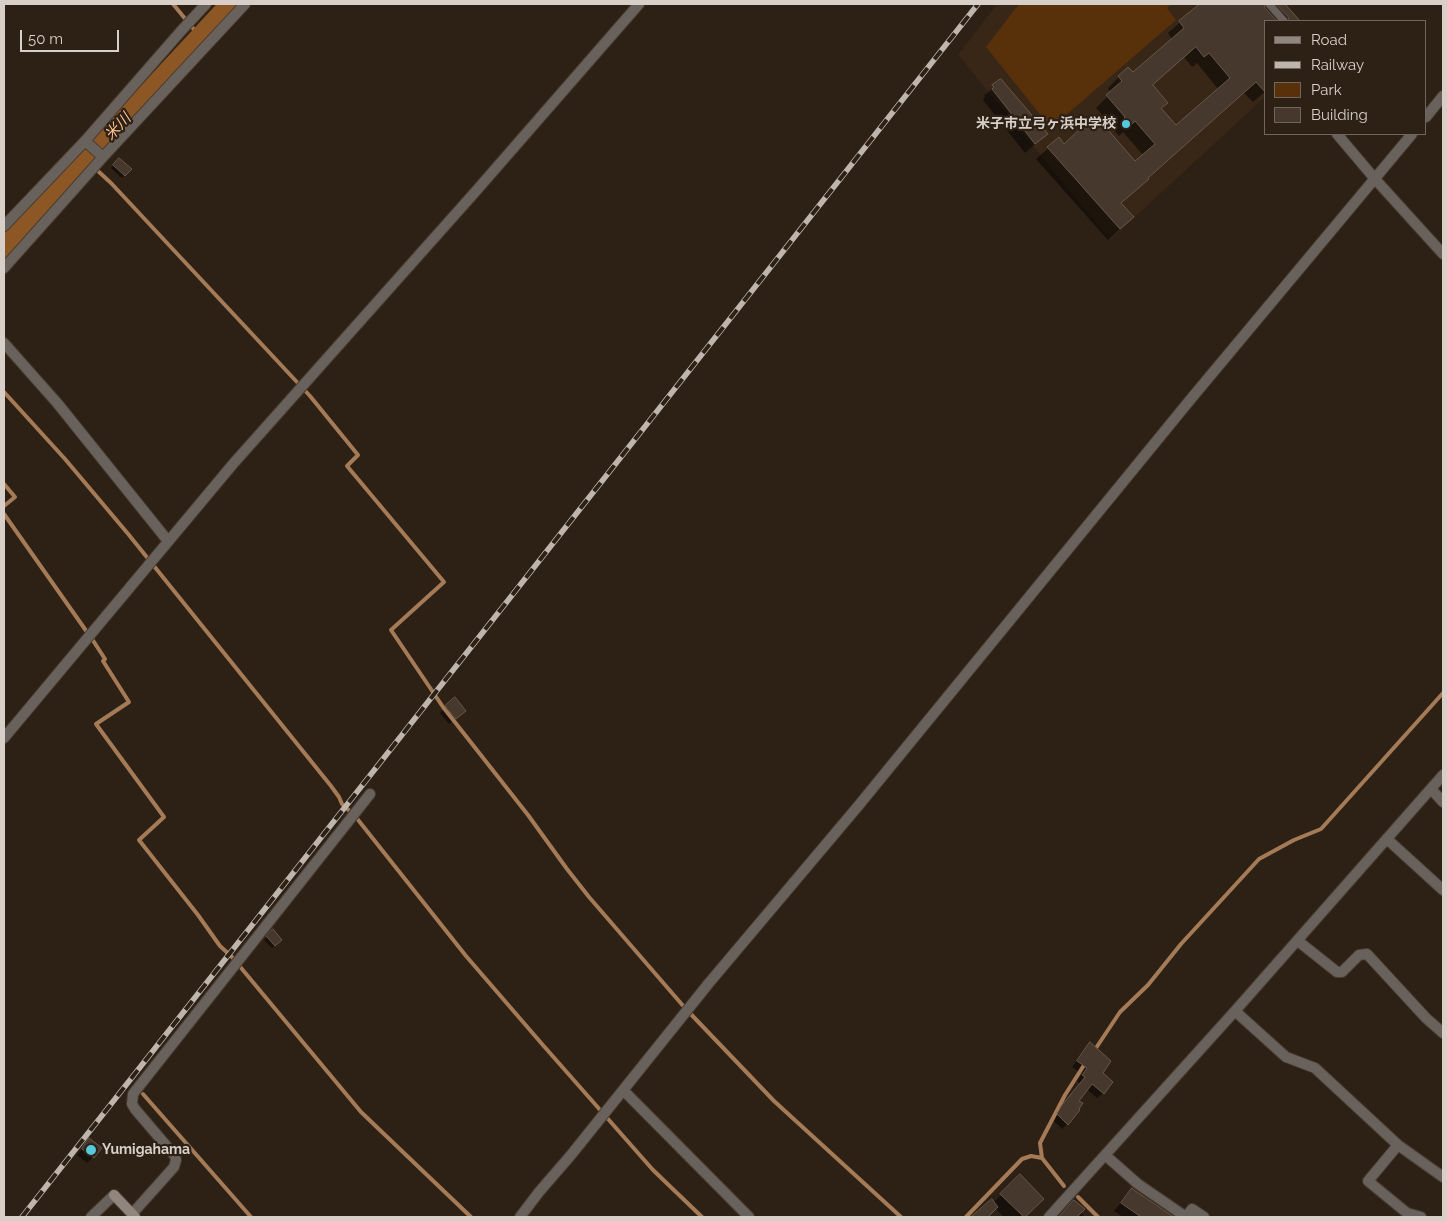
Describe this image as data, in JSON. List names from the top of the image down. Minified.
{"water":["米川"],"places":["米子市立弓ヶ浜中学校","Yumigahama"],"legend":["Road","Railway","Park","Building"],"scale_bar":"50 m"}
